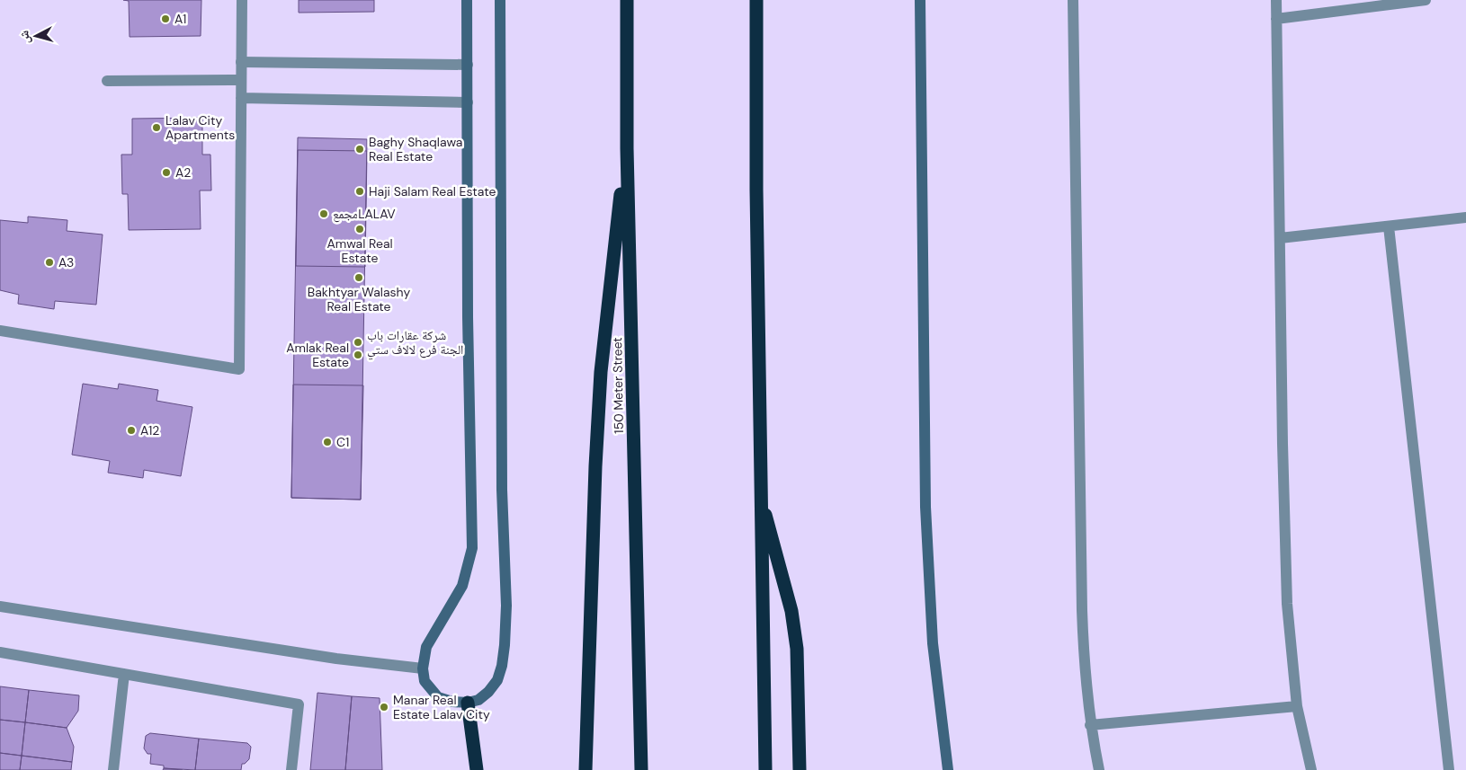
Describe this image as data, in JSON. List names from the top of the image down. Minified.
{"streets":{"highway":["150 Meter Street"]},"places":["A1","Lalav City Apartments","Baghy Shaqlawa Real Estate","A2","Haji Salam Real Estate","مجمعLALAV","Amwal Real Estate","A3","Bakhtyar Walashy Real Estate","شركة عقارات باب الجنة فرع لالاف ستي","Amlak Real Estate","A12","C1","Manar Real Estate Lalav City"],"north":"left"}
